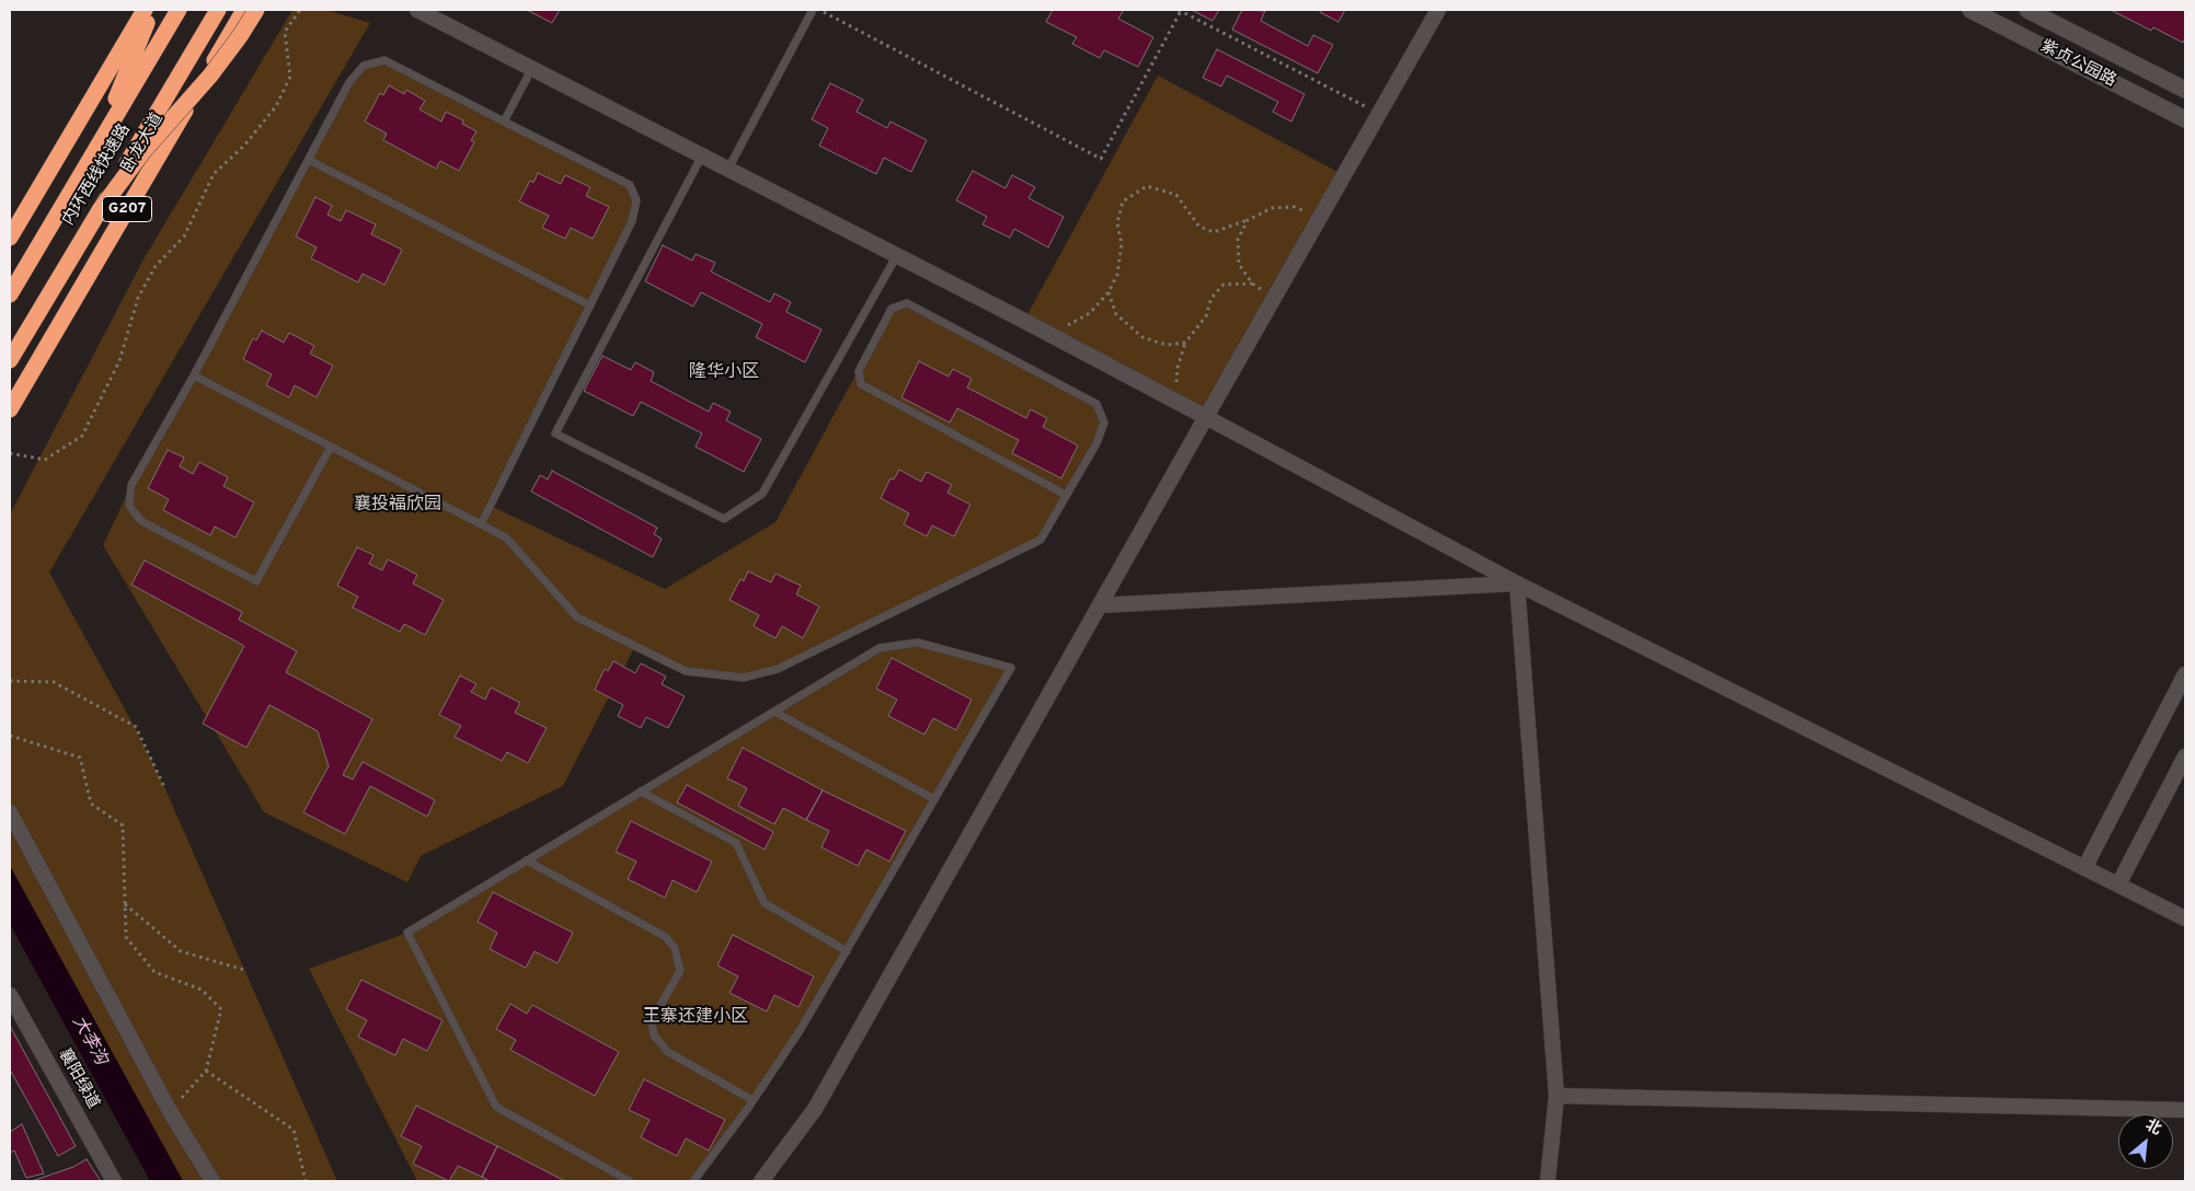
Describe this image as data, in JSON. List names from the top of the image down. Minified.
{"streets":{"highway":["卧龙大道","内环西线快速路","G207"],"street":["紫贞公园路","襄阳绿道"]},"districts":["隆华小区","襄投·福欣园","王寨还建小区"],"water":["大李沟"],"north":"top right"}
